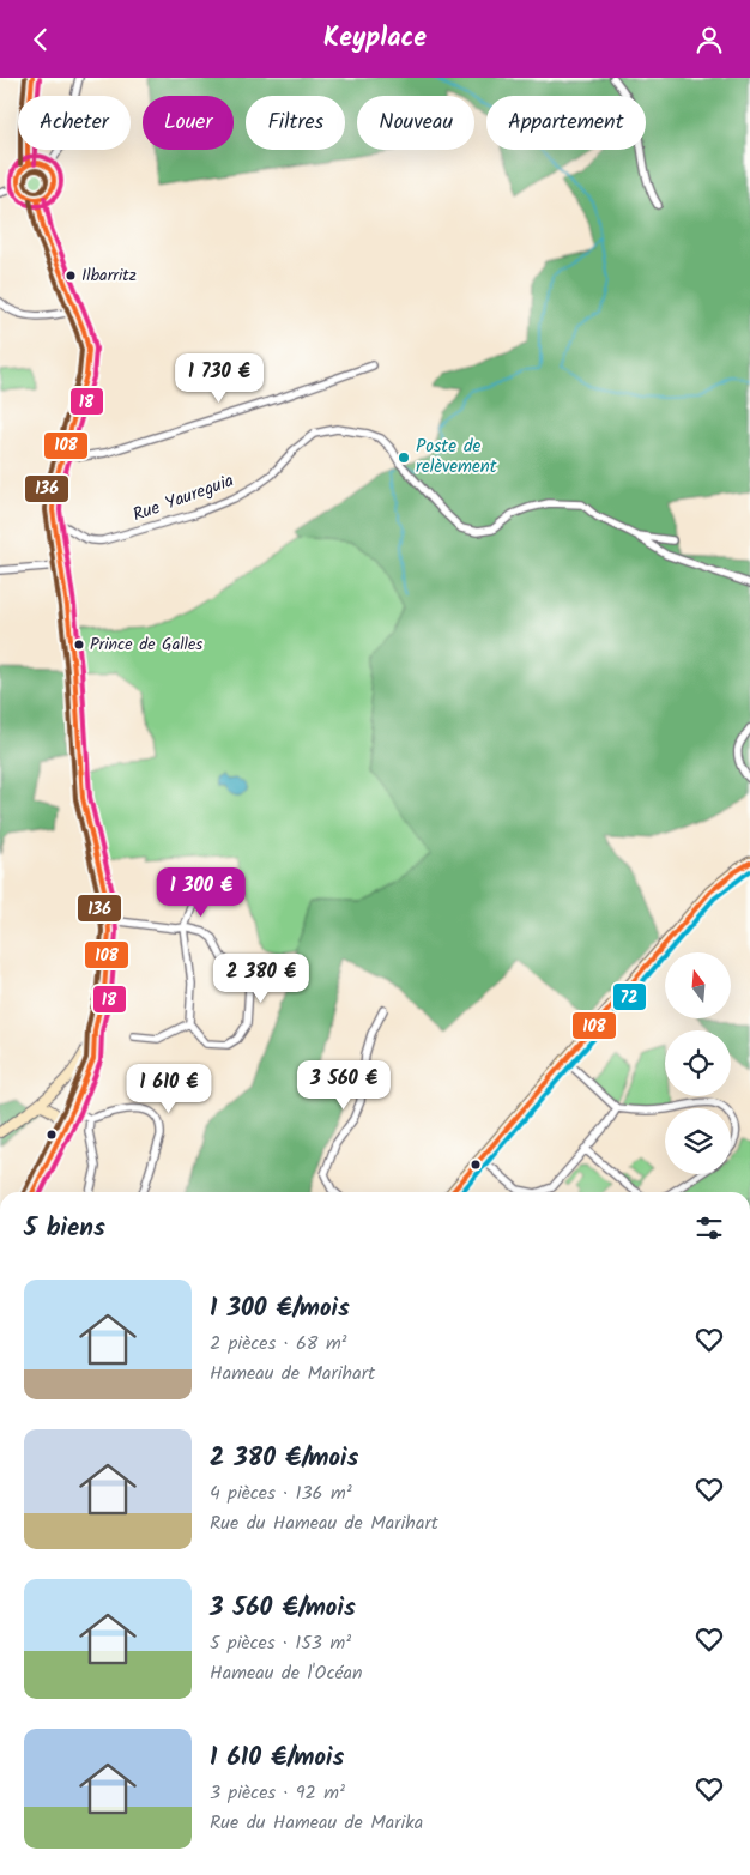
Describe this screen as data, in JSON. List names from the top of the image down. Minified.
{"streets":{"street":["Rue Yaureguia"]},"places":["Ilbarritz","Poste de relèvement","Prince de Galles"],"lines":["transit line 108","transit line 136","transit line 18","transit line 72"],"north":"top","page":{"header":"Keyplace","chip":["Acheter","Louer","Filtres","Nouveau","Appartement"],"price":["1 730 €","1 300 €","2 380 €","3 560 €","1 610 €"],"heading":"5 biens","list":[{"name":"1 300 €/mois","note":"2 pièces · 68 m² · Hameau de Marihart"},{"name":"2 380 €/mois","note":"4 pièces · 136 m² · Rue du Hameau de Marihart"},{"name":"3 560 €/mois","note":"5 pièces · 153 m² · Hameau de l'Océan"},{"name":"1 610 €/mois","note":"3 pièces · 92 m² · Rue du Hameau de Marika"}]}}
